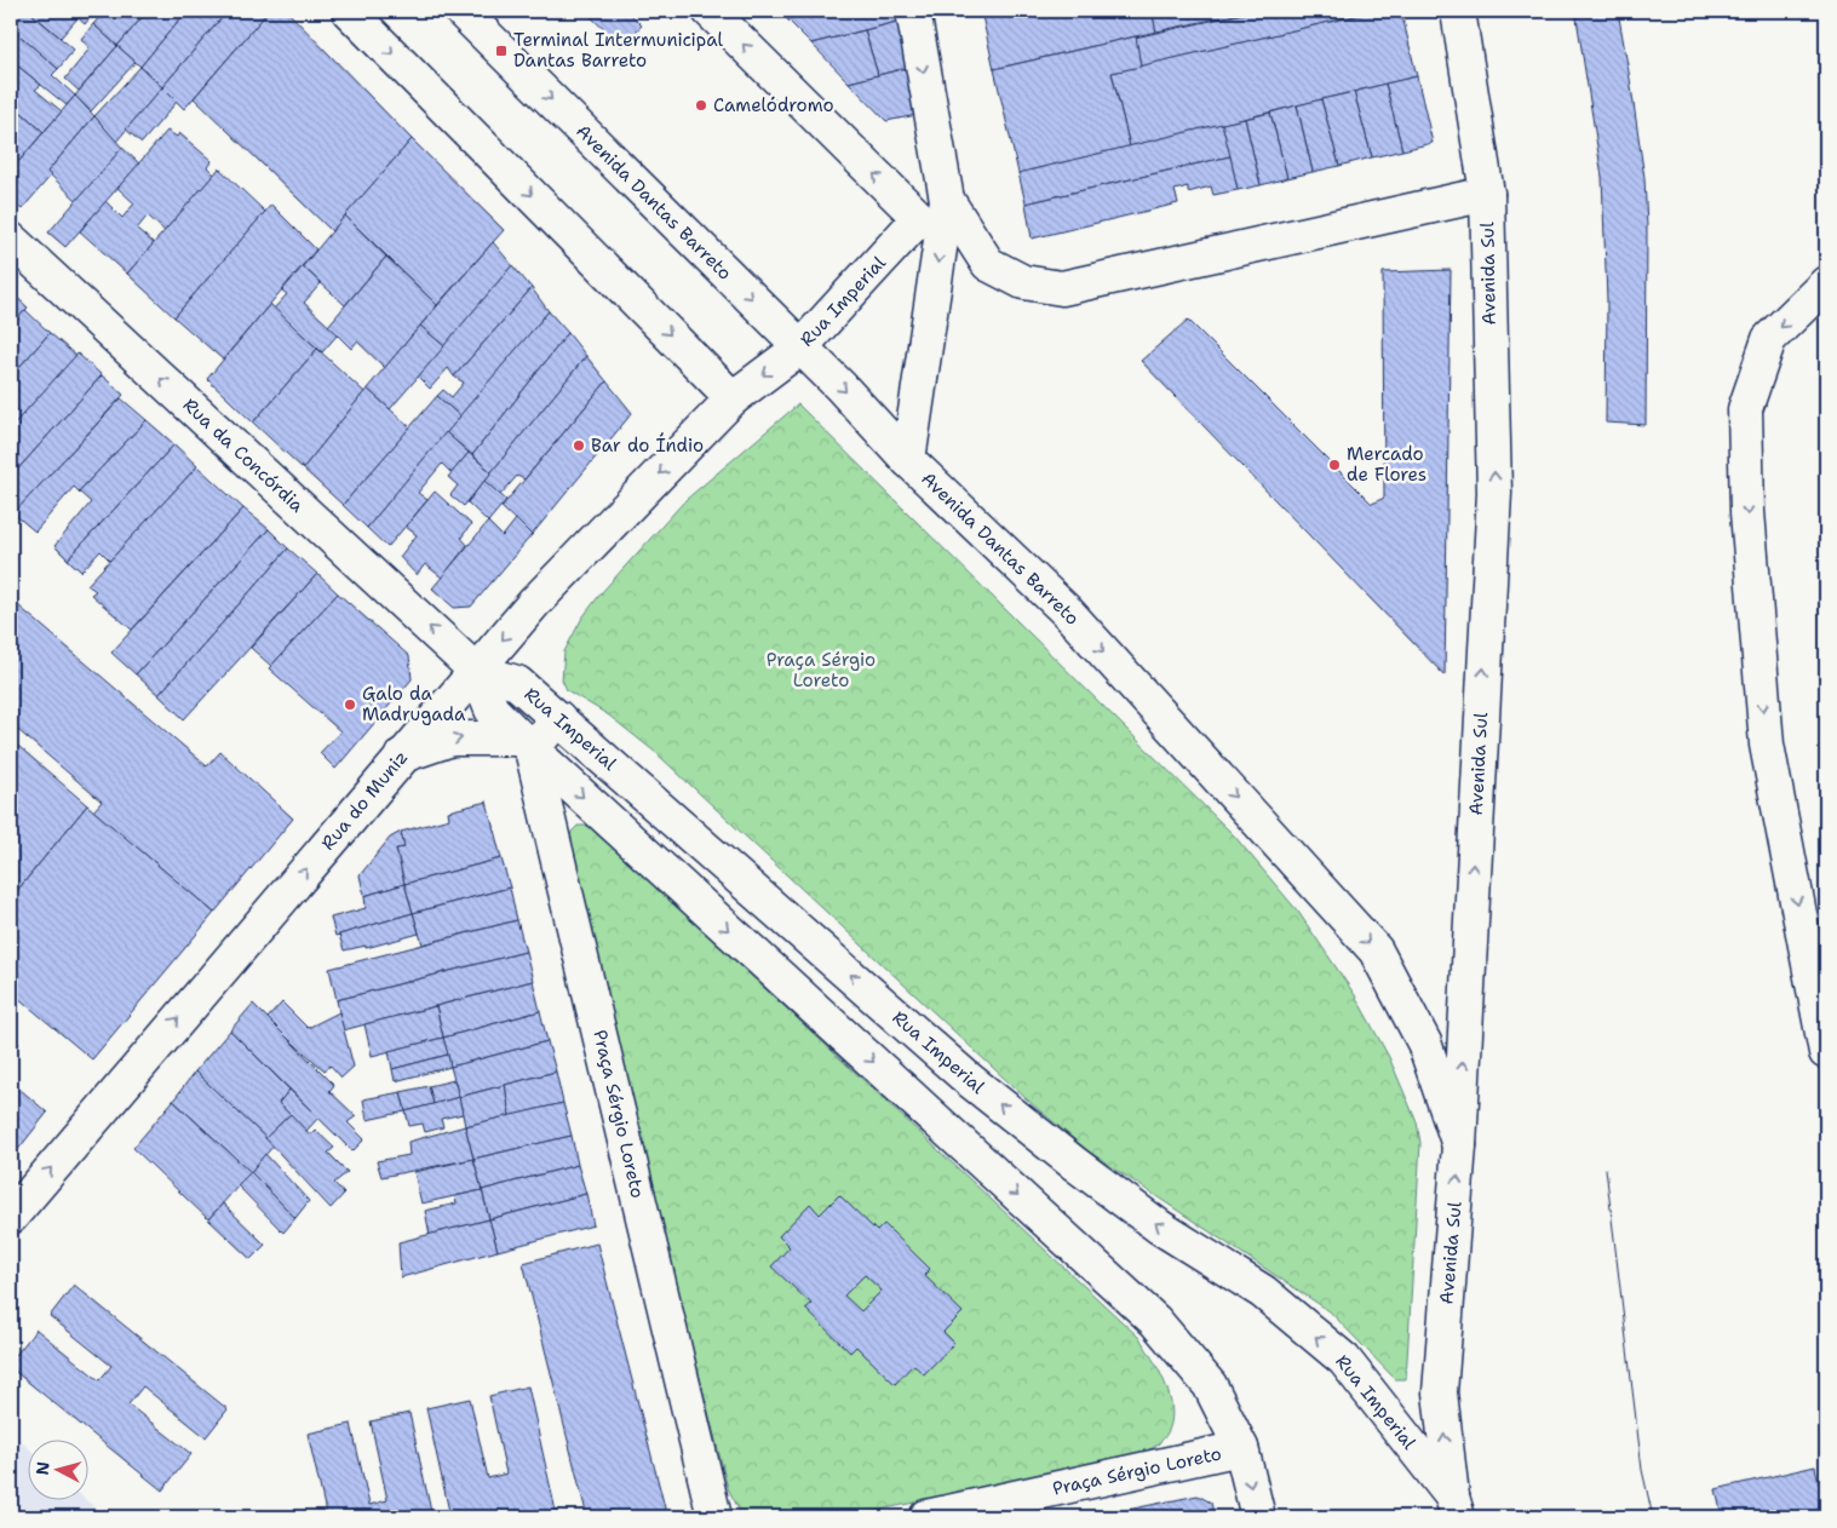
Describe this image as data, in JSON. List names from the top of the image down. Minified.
{"streets":{"main road":["Avenida Dantas Barreto","Avenida Sul","Rua Imperial","Rua da Concórdia","Rua do Muniz","Praça Sérgio Loreto"]},"crossings":[["Avenida Dantas Barreto","Avenida Sul"],["Avenida Dantas Barreto","Rua Imperial"],["Avenida Sul","Rua Imperial"],["Rua Imperial","Rua da Concórdia"],["Rua Imperial","Rua do Muniz"],["Rua da Concórdia","Rua do Muniz"]],"one_way":["Rua da Concórdia"],"parks":["Praça Sérgio Loreto"],"places":{"transit":["Terminal Intermunicipal Dantas Barreto"],"other":["Camelódromo","Bar do Índio","Mercado de Flores","Galo da Madrugada"]},"north":"left"}
